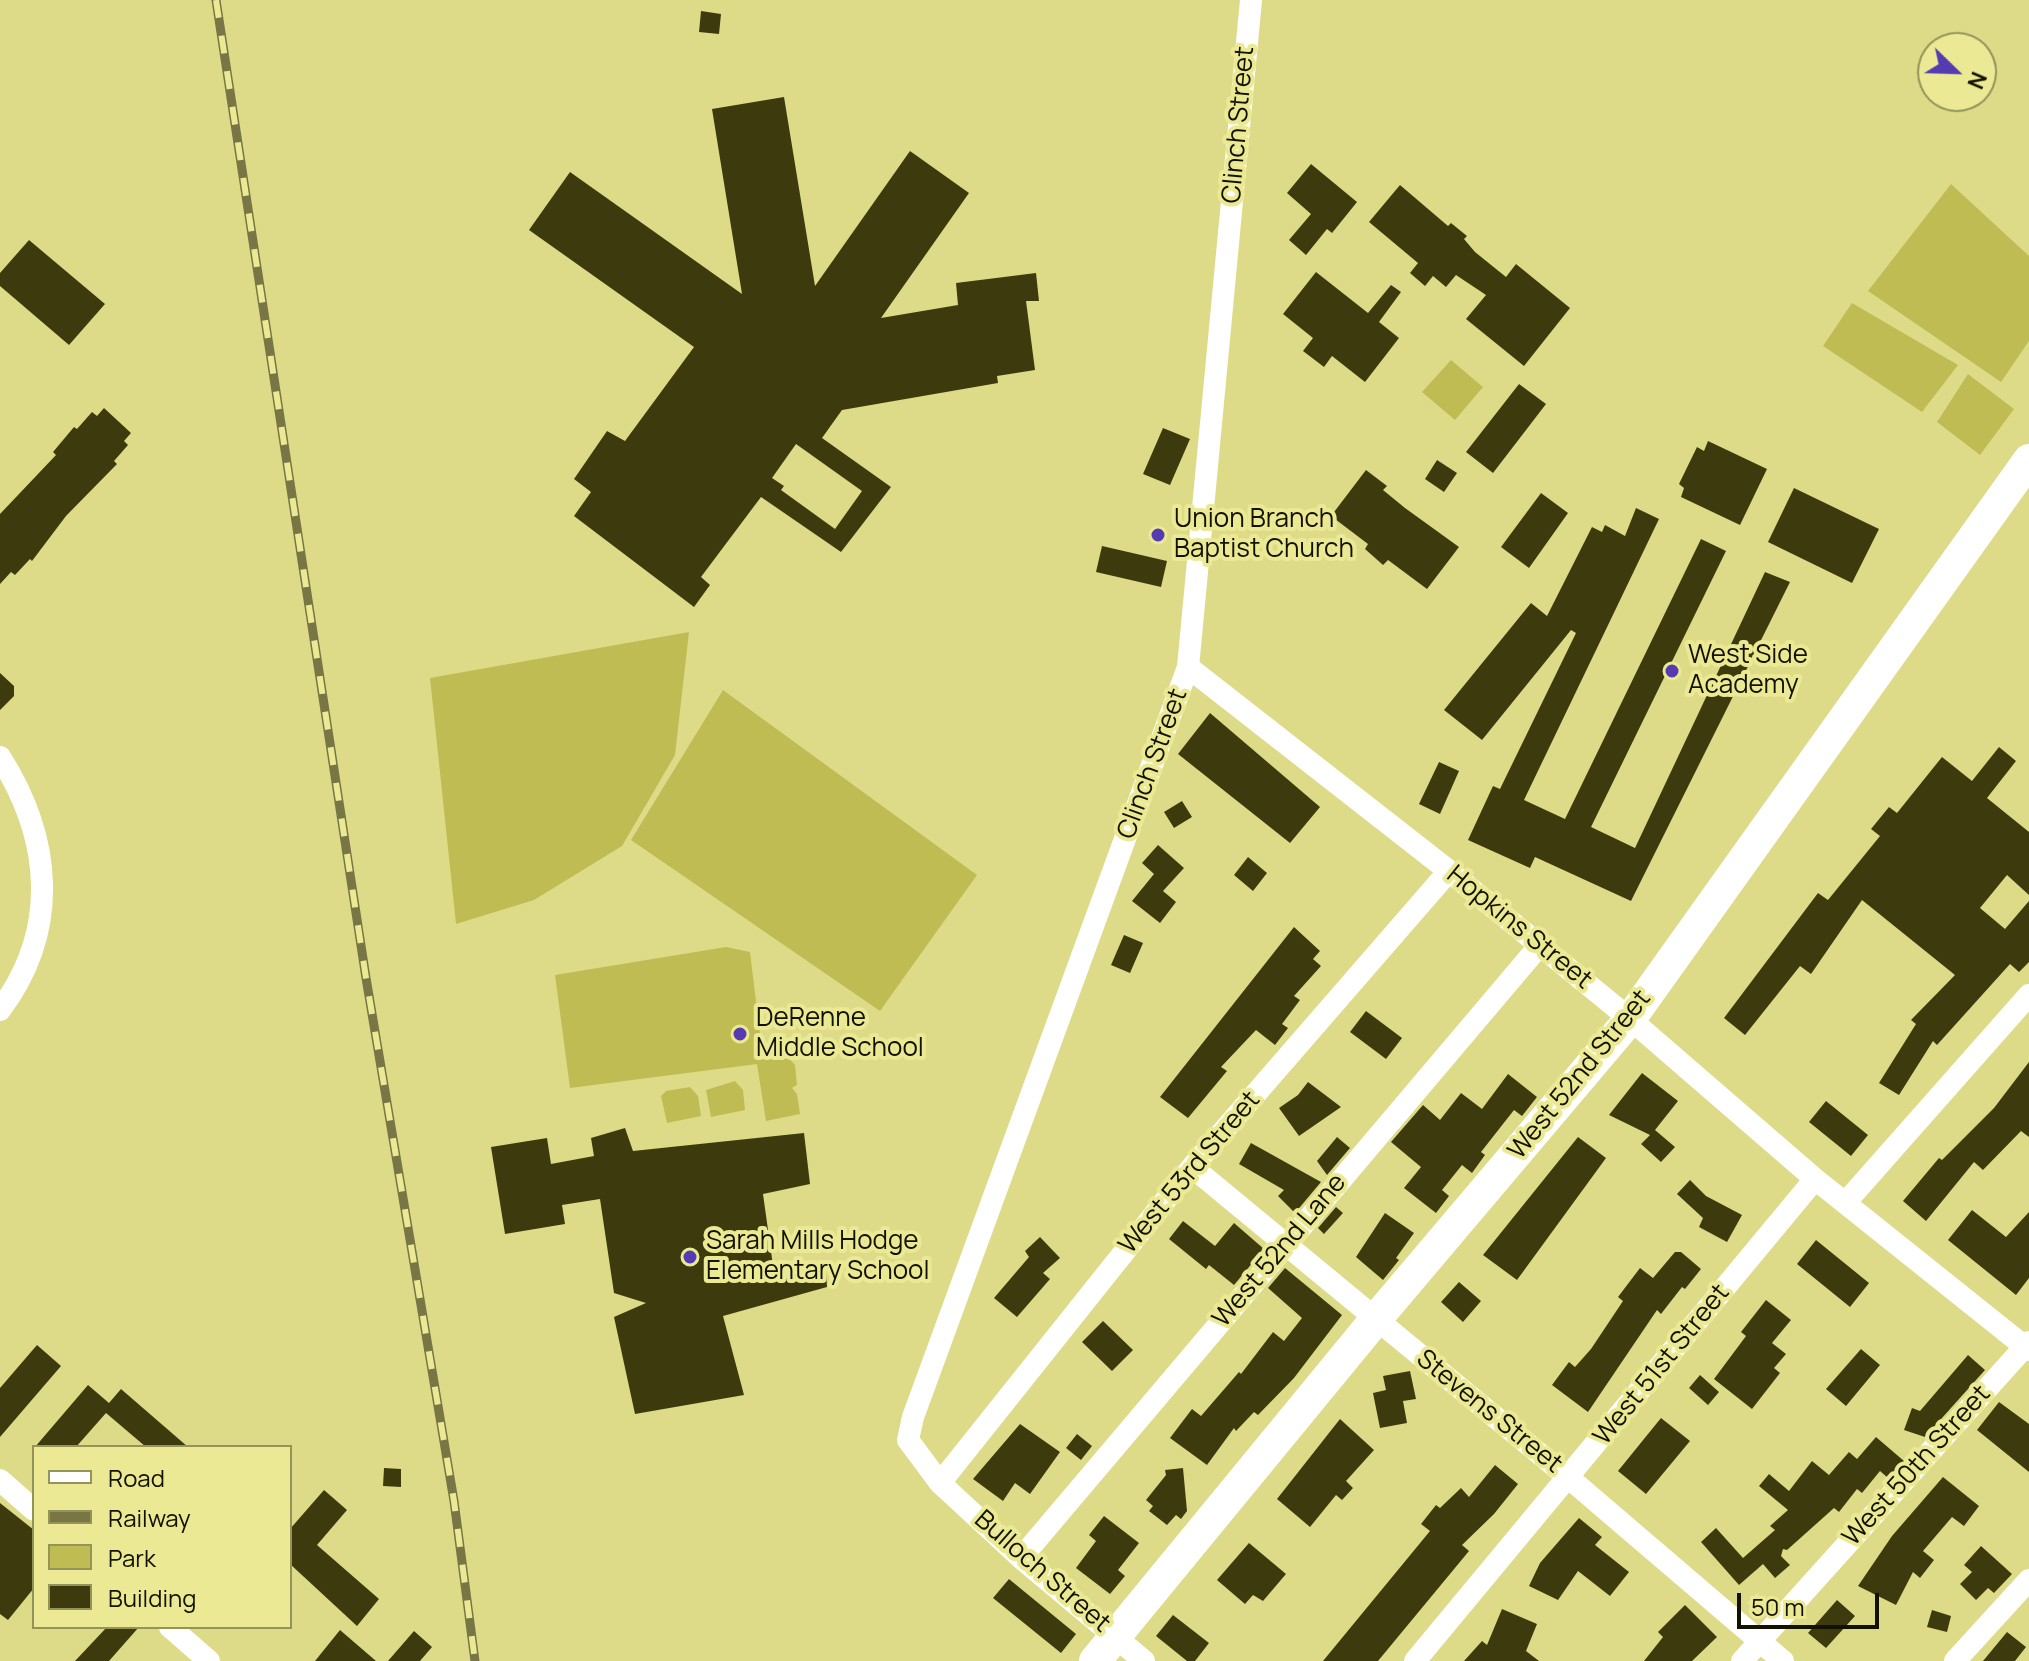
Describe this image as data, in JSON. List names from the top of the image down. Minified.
{"streets":{"main road":["West 52nd Street"],"street":["Clinch Street","Hopkins Street","West 53rd Street","West 52nd Lane","West 51st Street","Stevens Street","West 50th Street","Bulloch Street"]},"crossings":[["Clinch Street","Hopkins Street"],["Clinch Street","West 53rd Street"],["Clinch Street","Bulloch Street"],["Hopkins Street","West 52nd Street"],["Hopkins Street","West 53rd Street"],["Hopkins Street","West 52nd Lane"],["Hopkins Street","West 51st Street"],["Hopkins Street","West 50th Street"],["West 52nd Street","Stevens Street"],["West 52nd Street","Bulloch Street"],["West 53rd Street","Stevens Street"],["West 53rd Street","Bulloch Street"],["West 52nd Lane","Stevens Street"],["West 52nd Lane","Bulloch Street"],["West 51st Street","Stevens Street"],["Stevens Street","West 50th Street"]],"places":["Union Branch Baptist Church","West Side Academy","DeRenne Middle School","Sarah Mills Hodge Elementary School"],"legend":["Road","Railway","Park","Building"],"scale_bar":"50 m","north":"bottom right"}
